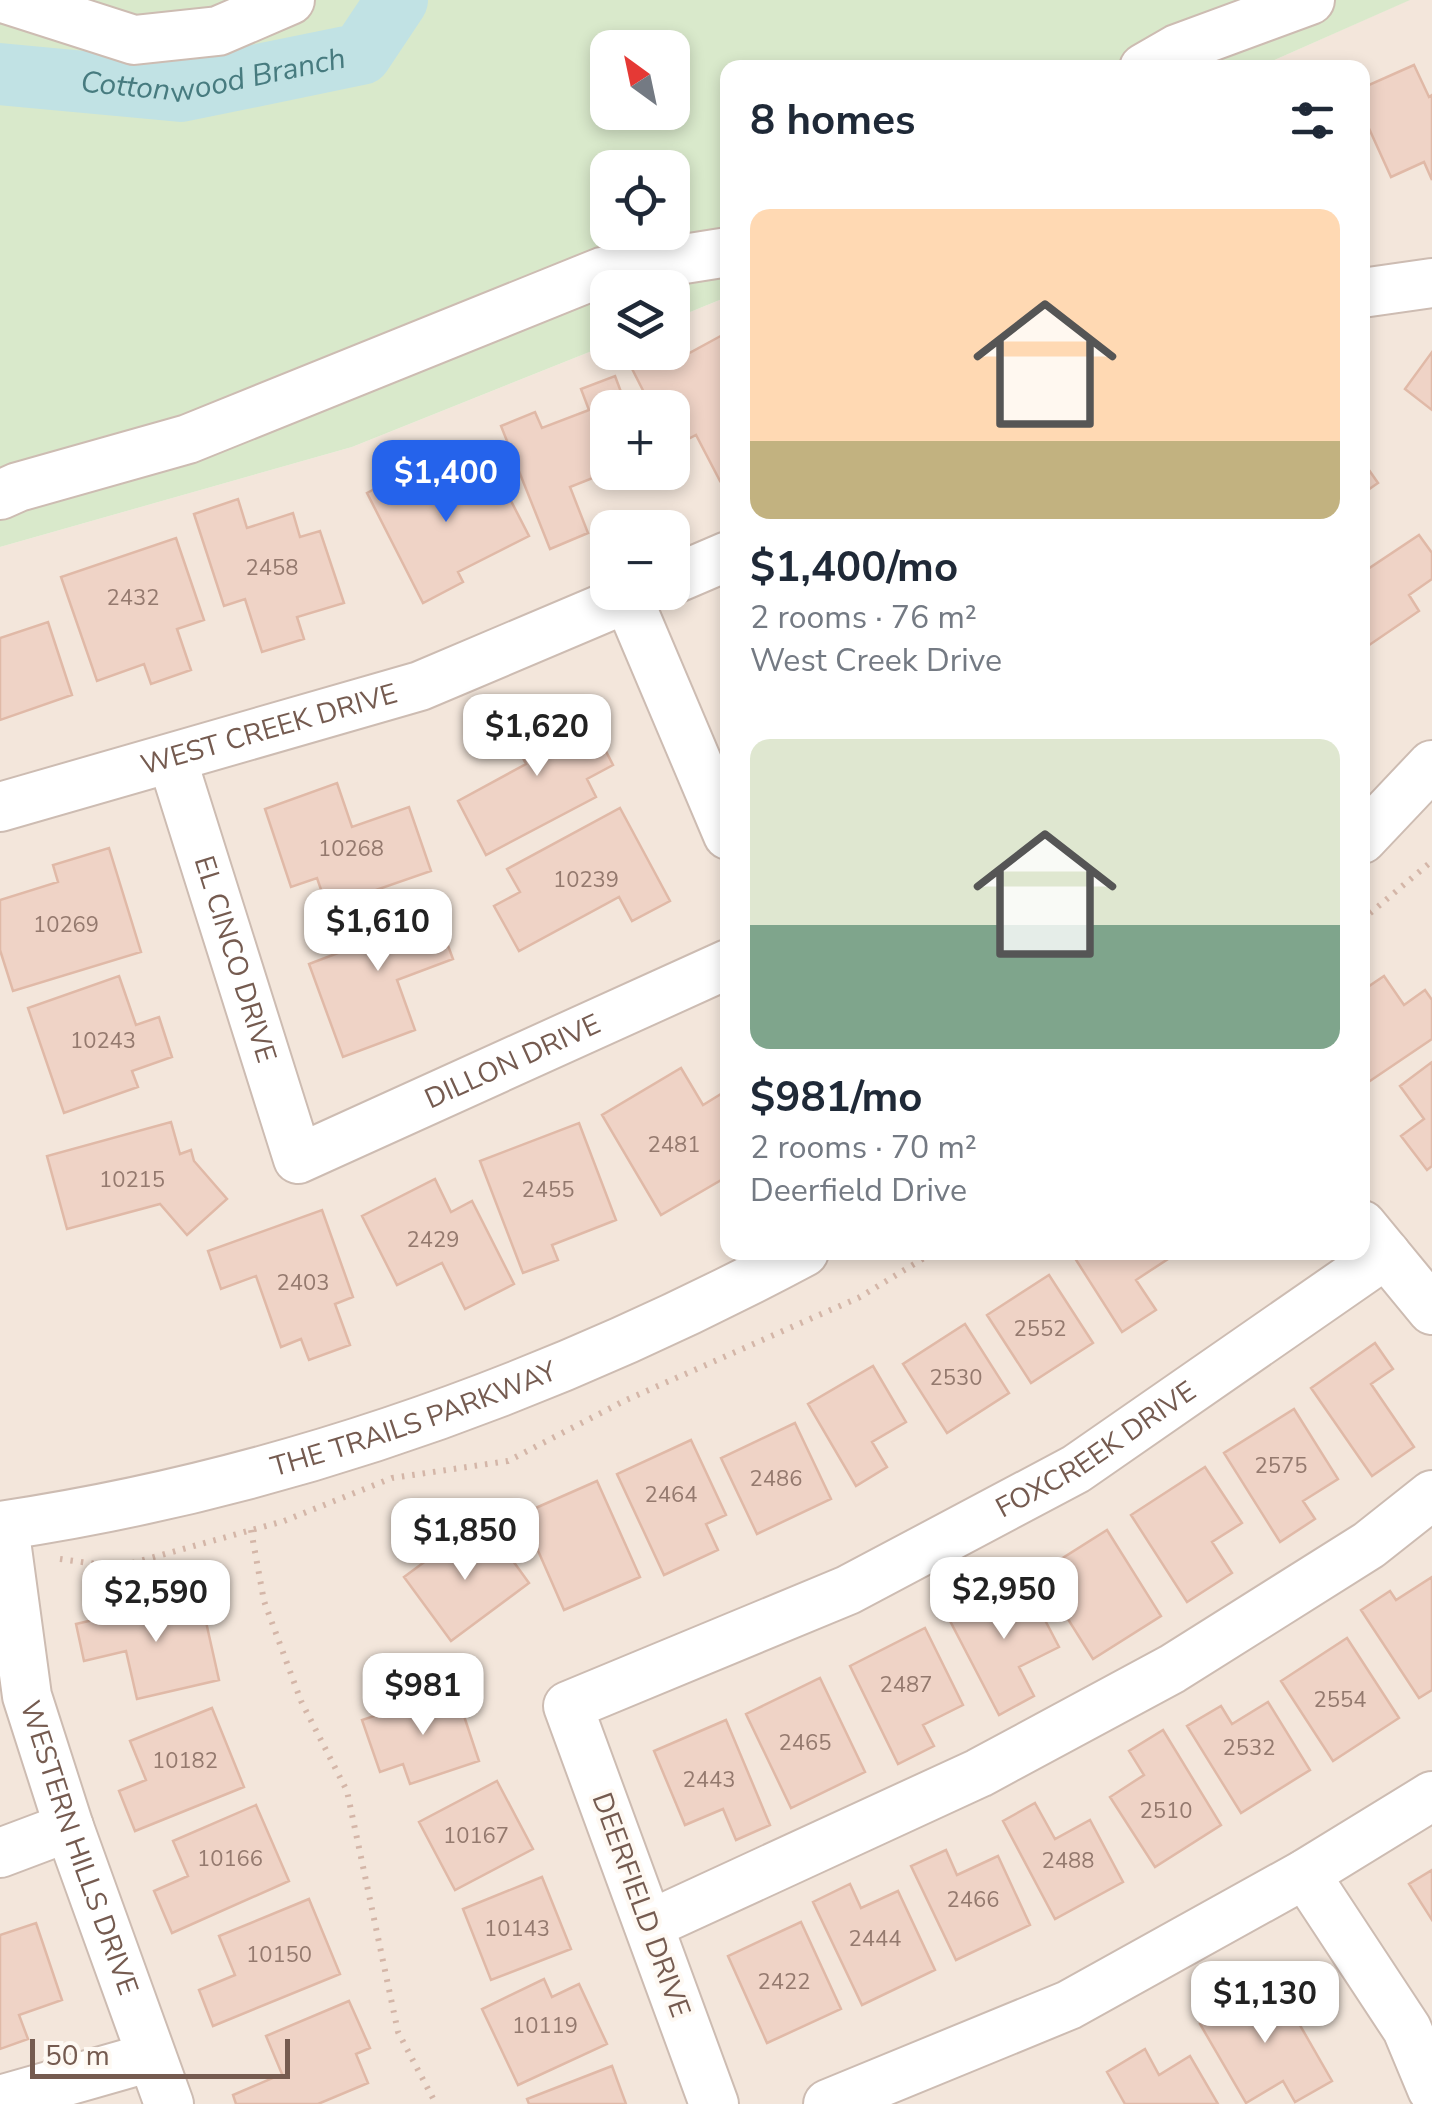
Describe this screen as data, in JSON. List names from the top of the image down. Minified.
{"streets":{"street":["WEST CREEK DRIVE","EL CINCO DRIVE","DILLON DRIVE","THE TRAILS PARKWAY","FOXCREEK DRIVE","WESTERN HILLS DRIVE","DEERFIELD DRIVE"]},"crossings":[["WEST CREEK DRIVE","EL CINCO DRIVE"],["EL CINCO DRIVE","DILLON DRIVE"],["THE TRAILS PARKWAY","WESTERN HILLS DRIVE"],["FOXCREEK DRIVE","DEERFIELD DRIVE"]],"water":["Cottonwood Branch"],"house_numbers":["2458","2432","10268","10239","10269","10243","2481","10215","2455","2429","2403","2552","2530","2575","2486","2464","2487","2554","2465","2532","10182","2443","2510","10167","10166","2488","2466","10143","2444","10150","2422","10119"],"scale_bar":"50 m","north":"top left","page":{"map_buttons":["+","−"],"heading":"8 homes","list":[{"name":"$1,400/mo","note":"2 rooms · 76 m² · West Creek Drive"},{"name":"$981/mo","note":"2 rooms · 70 m² · Deerfield Drive"}],"price":["$1,400","$1,620","$1,610","$1,850","$2,950","$2,590","$981","$1,130"],"scale":"50 m"}}
